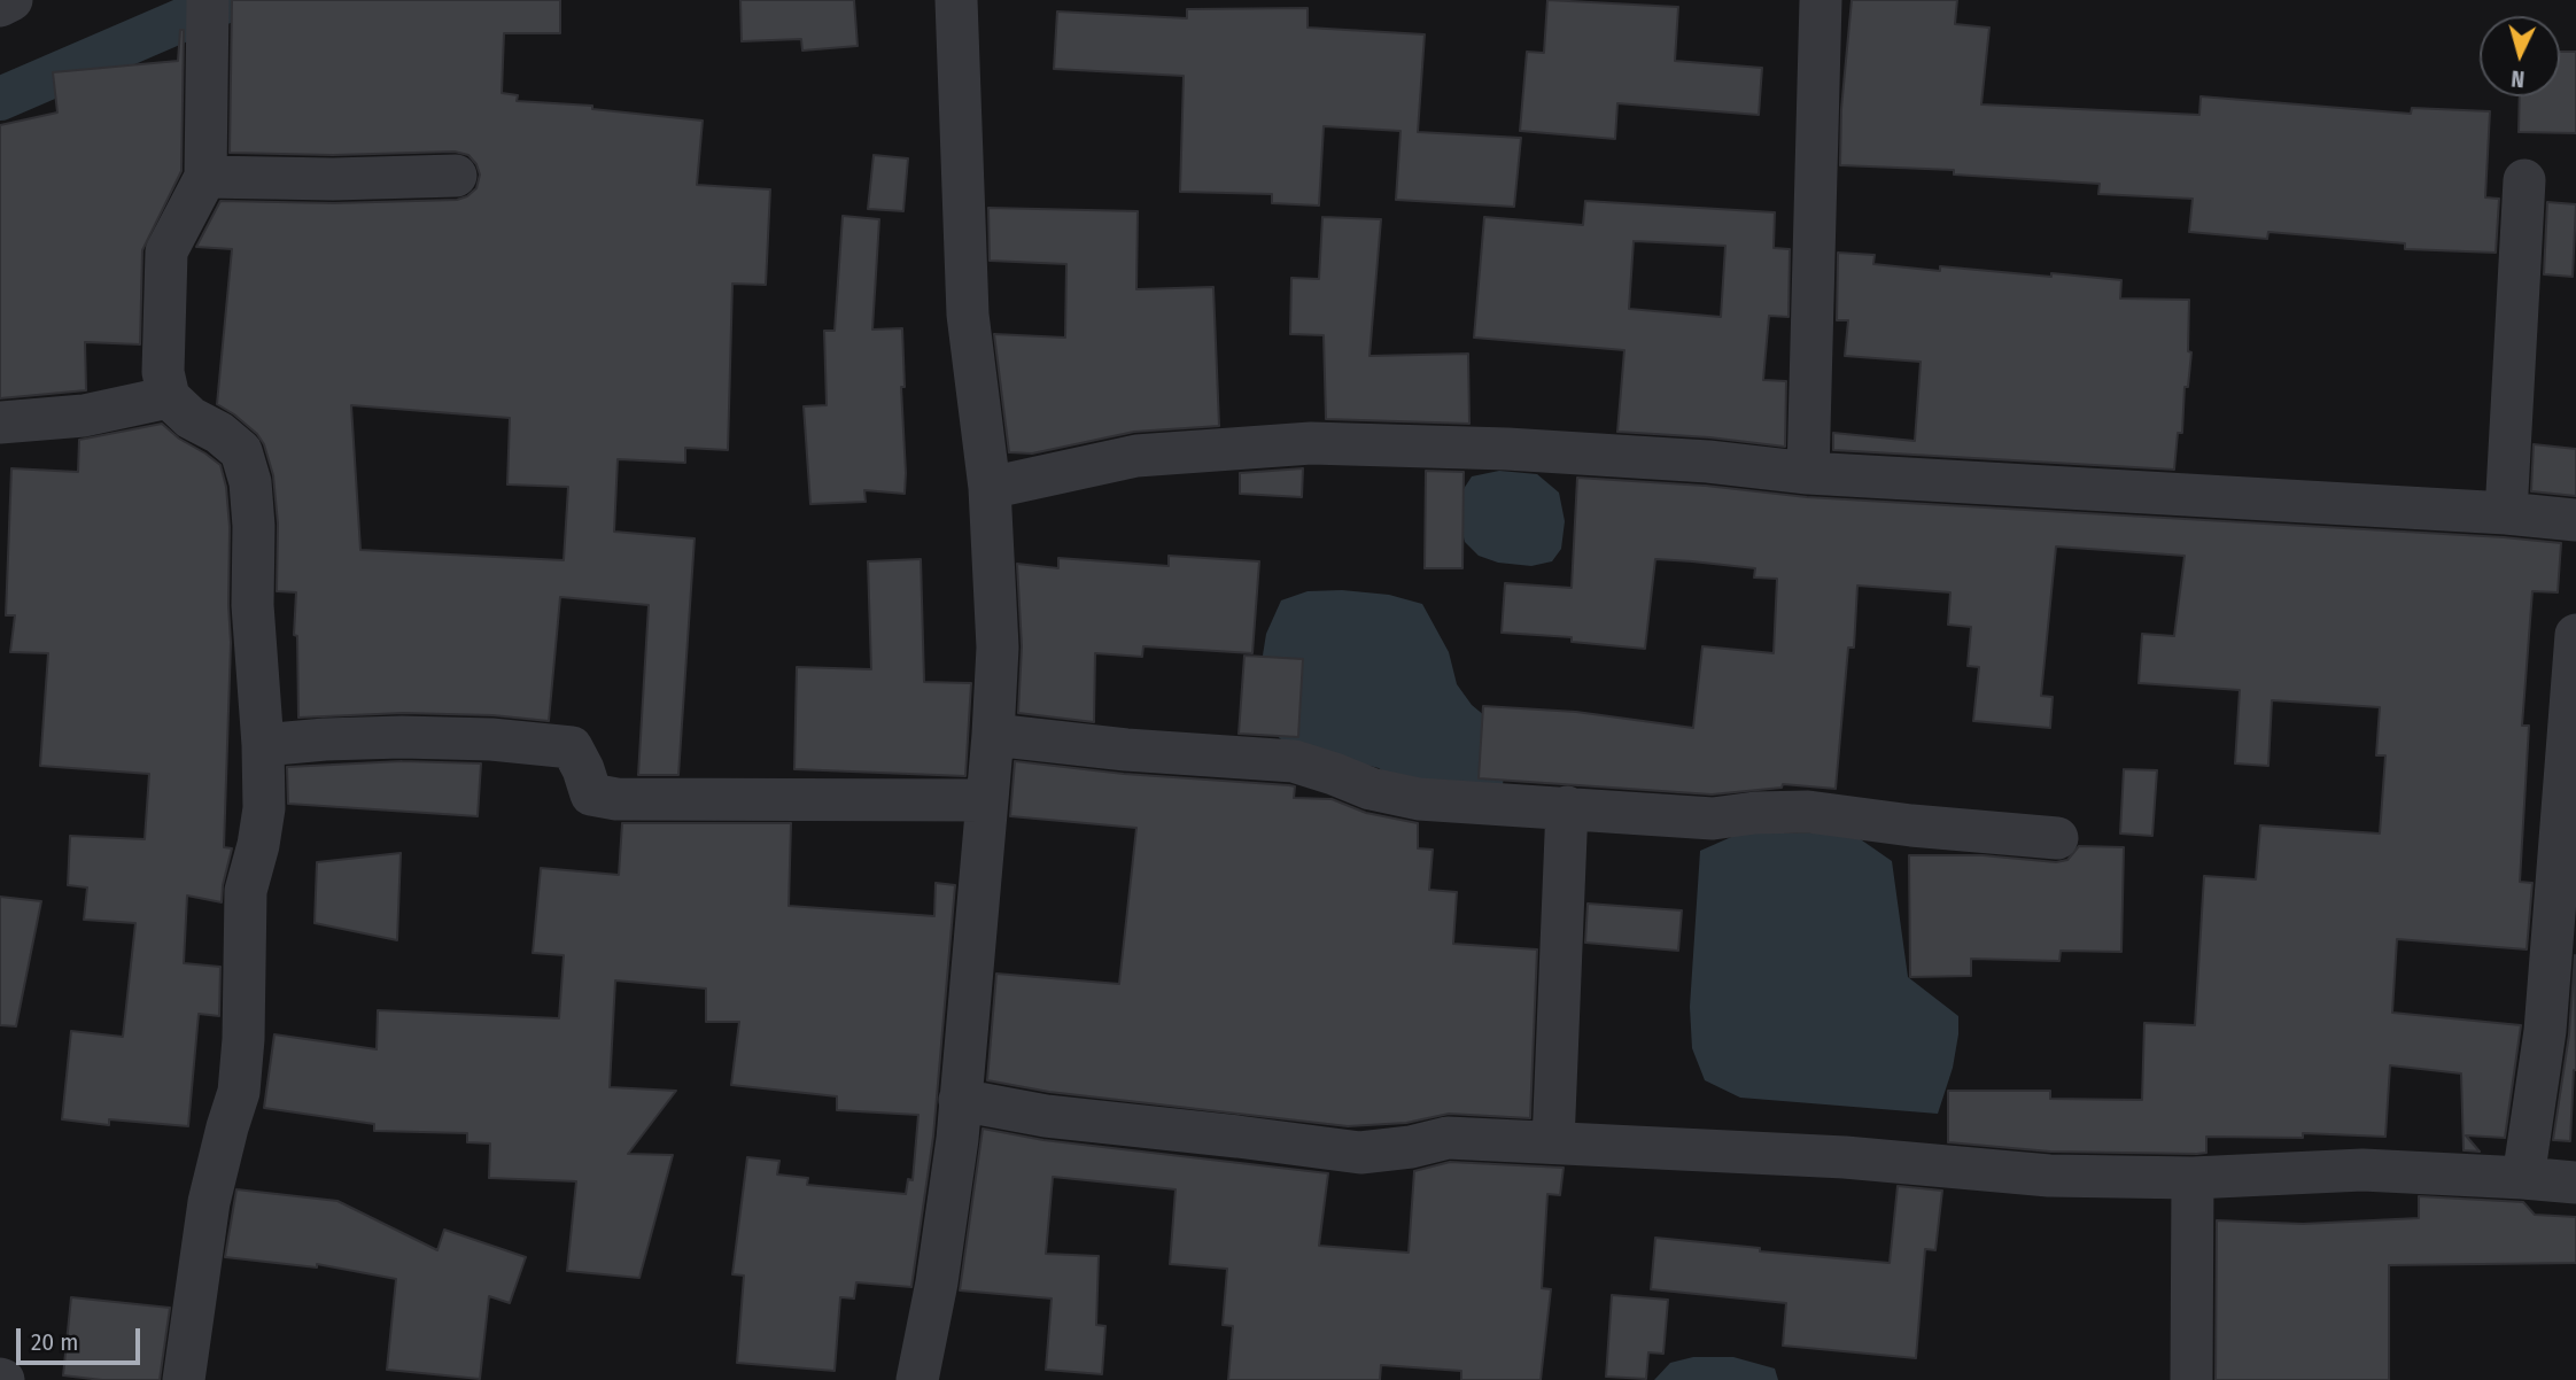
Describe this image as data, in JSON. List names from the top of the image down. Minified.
{"scale_bar":"20 m","north":"bottom"}
